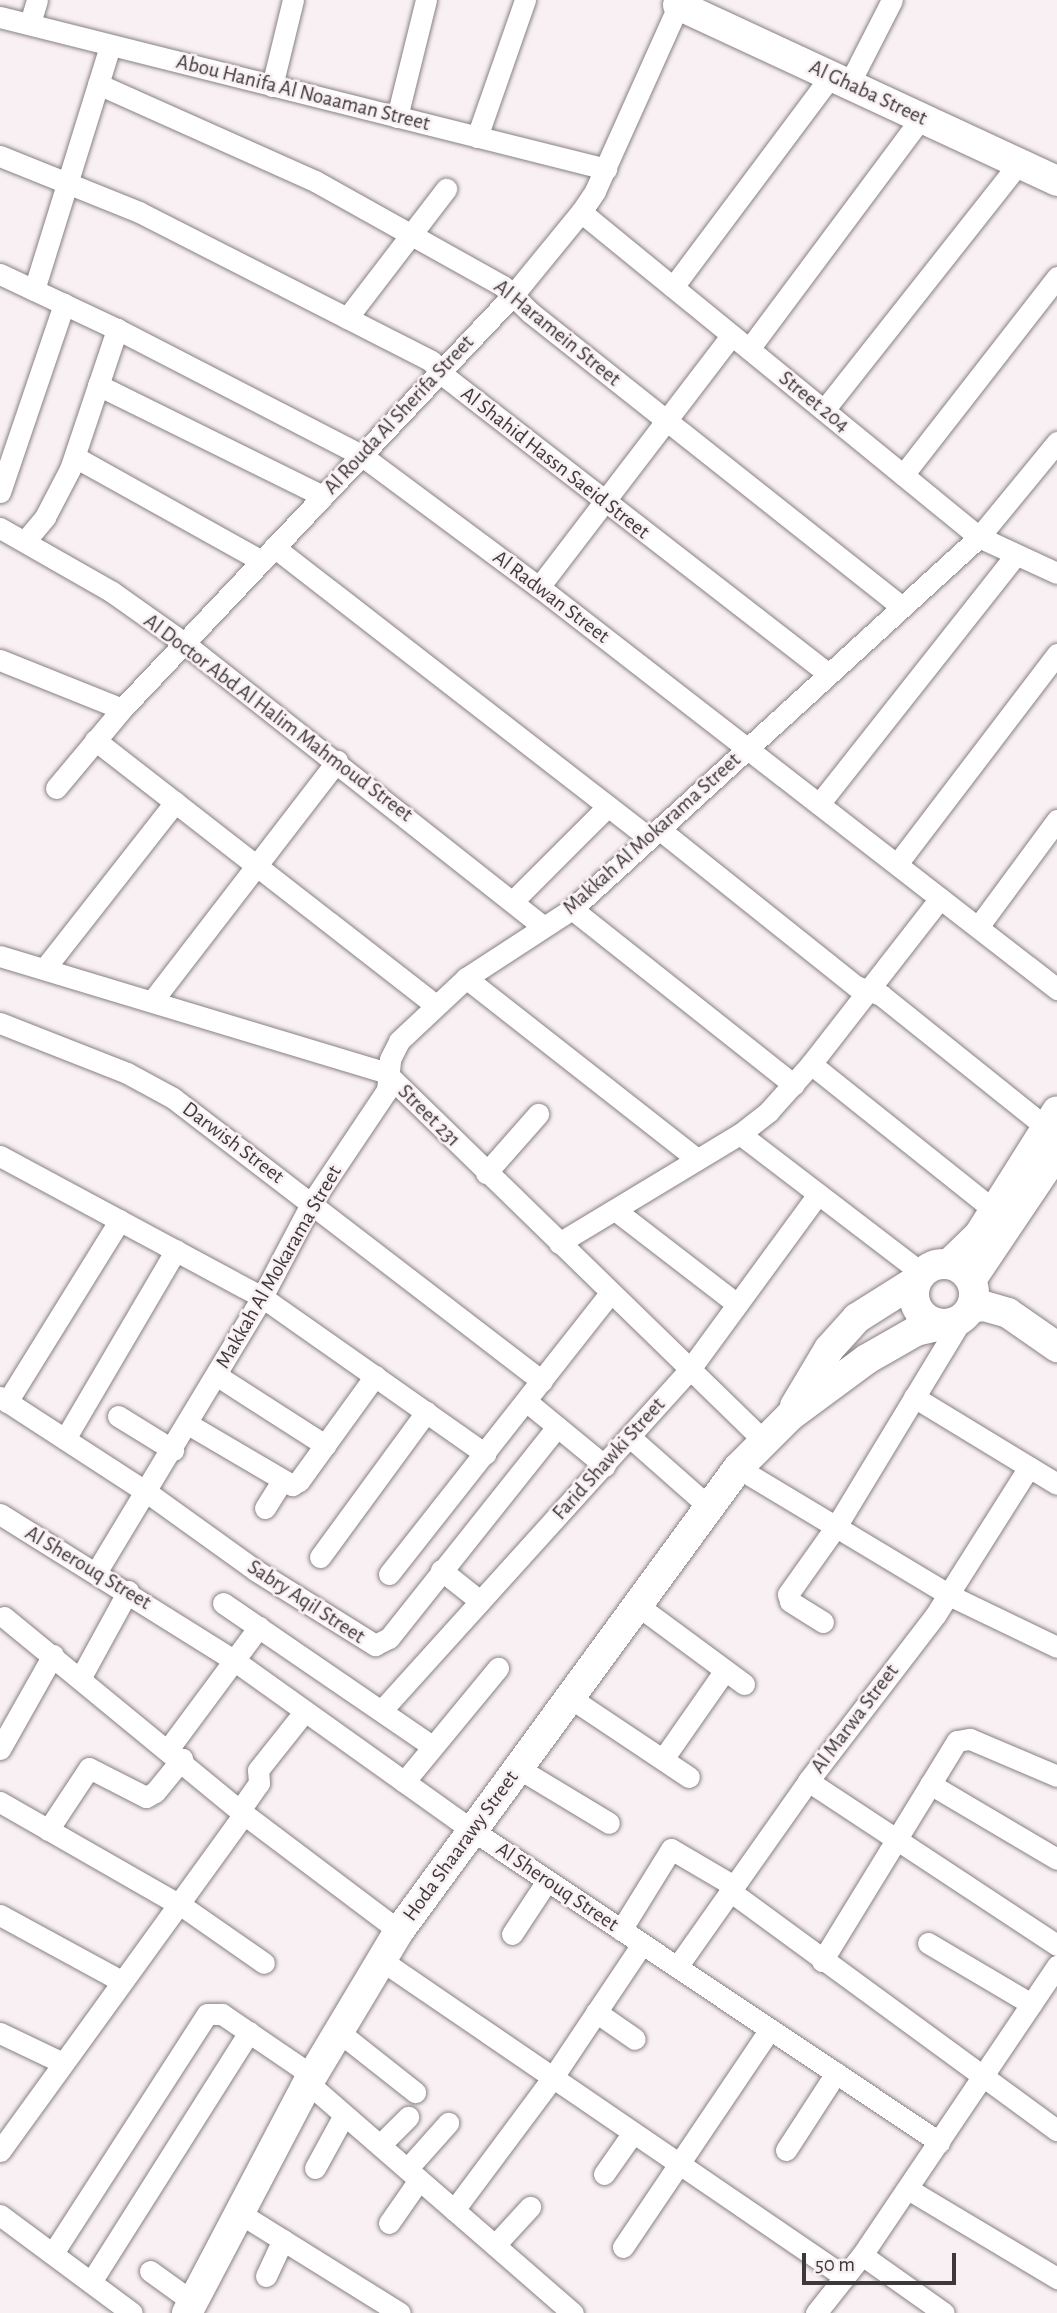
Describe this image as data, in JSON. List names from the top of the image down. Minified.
{"streets":{"street":["Abou Hanifa Al Noaaman Street","Al Ghaba Street","Al Haramein Street","Street 204","Al Rouda Al Sherifa Street","Al Shahid Hassn Saeid Street","Al Radwan Street","Al Doctor Abd Al Halim Mahmoud Street","Makkah Al Mokarama Street","Street 231","Darwish Street","Farid Shawki Street","Al Sherouq Street","Sabry Aqil Street","Al Marwa Street","Hoda Shaarawy Street"]},"crossings":[["Abou Hanifa Al Noaaman Street","Al Rouda Al Sherifa Street"],["Al Ghaba Street","Al Rouda Al Sherifa Street"],["Al Haramein Street","Al Rouda Al Sherifa Street"],["Al Haramein Street","Makkah Al Mokarama Street"],["Street 204","Al Rouda Al Sherifa Street"],["Street 204","Makkah Al Mokarama Street"],["Al Rouda Al Sherifa Street","Al Shahid Hassn Saeid Street"],["Al Rouda Al Sherifa Street","Al Radwan Street"],["Al Rouda Al Sherifa Street","Al Doctor Abd Al Halim Mahmoud Street"],["Al Shahid Hassn Saeid Street","Makkah Al Mokarama Street"],["Al Radwan Street","Makkah Al Mokarama Street"],["Al Doctor Abd Al Halim Mahmoud Street","Makkah Al Mokarama Street"],["Makkah Al Mokarama Street","Street 231"],["Makkah Al Mokarama Street","Darwish Street"],["Makkah Al Mokarama Street","Al Sherouq Street"],["Makkah Al Mokarama Street","Sabry Aqil Street"],["Street 231","Farid Shawki Street"],["Street 231","Hoda Shaarawy Street"],["Al Sherouq Street","Al Marwa Street"],["Al Sherouq Street","Hoda Shaarawy Street"]],"scale_bar":"50 m"}
